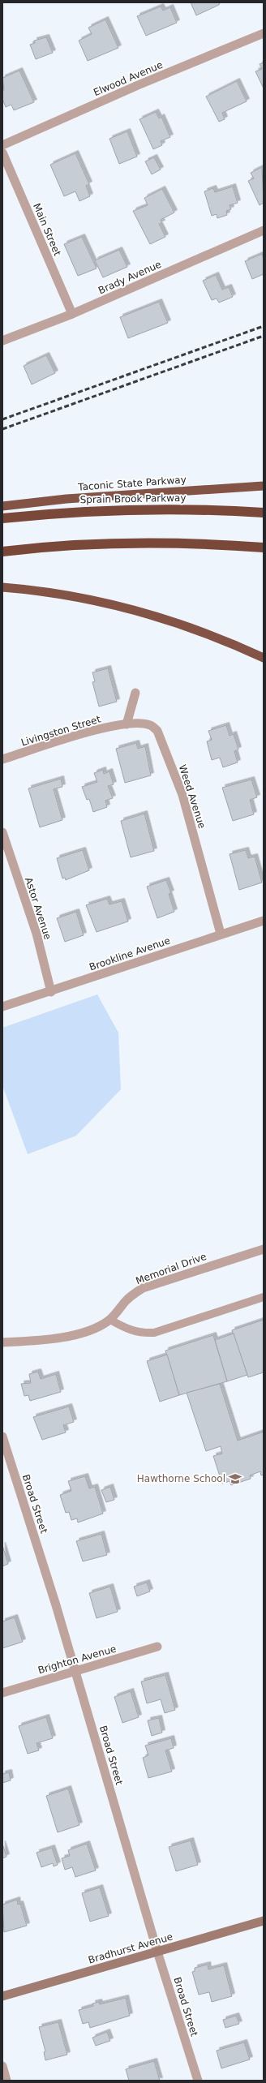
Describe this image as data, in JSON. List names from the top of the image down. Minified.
{"streets":{"highway":["Taconic State Parkway","Sprain Brook Parkway"],"main road":["Bradhurst Avenue"],"street":["Elwood Avenue","Main Street","Brady Avenue","Livingston Street","Weed Avenue","Astor Avenue","Brookline Avenue","Memorial Drive","Broad Street","Brighton Avenue"]},"crossings":[["Main Street","Brady Avenue"],["Livingston Street","Weed Avenue"],["Weed Avenue","Brookline Avenue"],["Astor Avenue","Brookline Avenue"],["Broad Street","Brighton Avenue"],["Broad Street","Bradhurst Avenue"]],"places":{"school or university":["Hawthorne School"]}}
